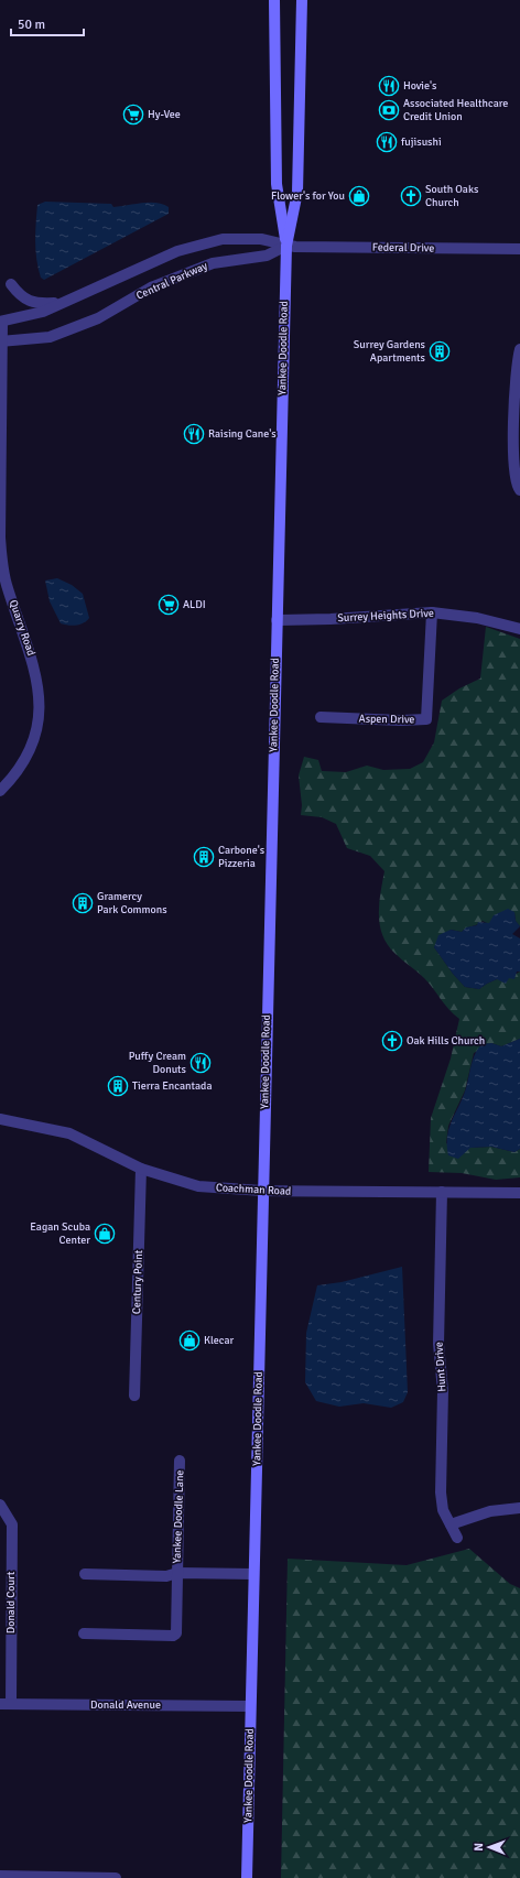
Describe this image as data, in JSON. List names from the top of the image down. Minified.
{"streets":{"main road":["Yankee Doodle Road"],"street":["Federal Drive","Central Parkway","Surrey Heights Drive","Quarry Road","Aspen Drive","Coachman Road","Century Point","Hunt Drive","Yankee Doodle Lane","Donald Court","Donald Avenue"]},"crossings":[["Federal Drive","Central Parkway"],["Federal Drive","Yankee Doodle Road"],["Central Parkway","Yankee Doodle Road"],["Central Parkway","Quarry Road"],["Yankee Doodle Road","Surrey Heights Drive"],["Yankee Doodle Road","Coachman Road"],["Yankee Doodle Road","Yankee Doodle Lane"],["Yankee Doodle Road","Donald Avenue"],["Surrey Heights Drive","Aspen Drive"],["Coachman Road","Century Point"],["Coachman Road","Hunt Drive"],["Donald Court","Donald Avenue"]],"places":{"restaurant":["Hovie's","fujisushi","Raising Cane's","Puffy Cream Donuts"],"bank":["Associated Healthcare Credit Union"],"supermarket":["Hy-Vee","ALDI"],"shop":["Flower's for You","Eagan Scuba Center","Klecar"],"church":["South Oaks Church","Oak Hills Church"],"building":["Surrey Gardens Apartments","Carbone's Pizzeria","Gramercy Park Commons","Tierra Encantada"]},"scale_bar":"50 m","north":"left"}
